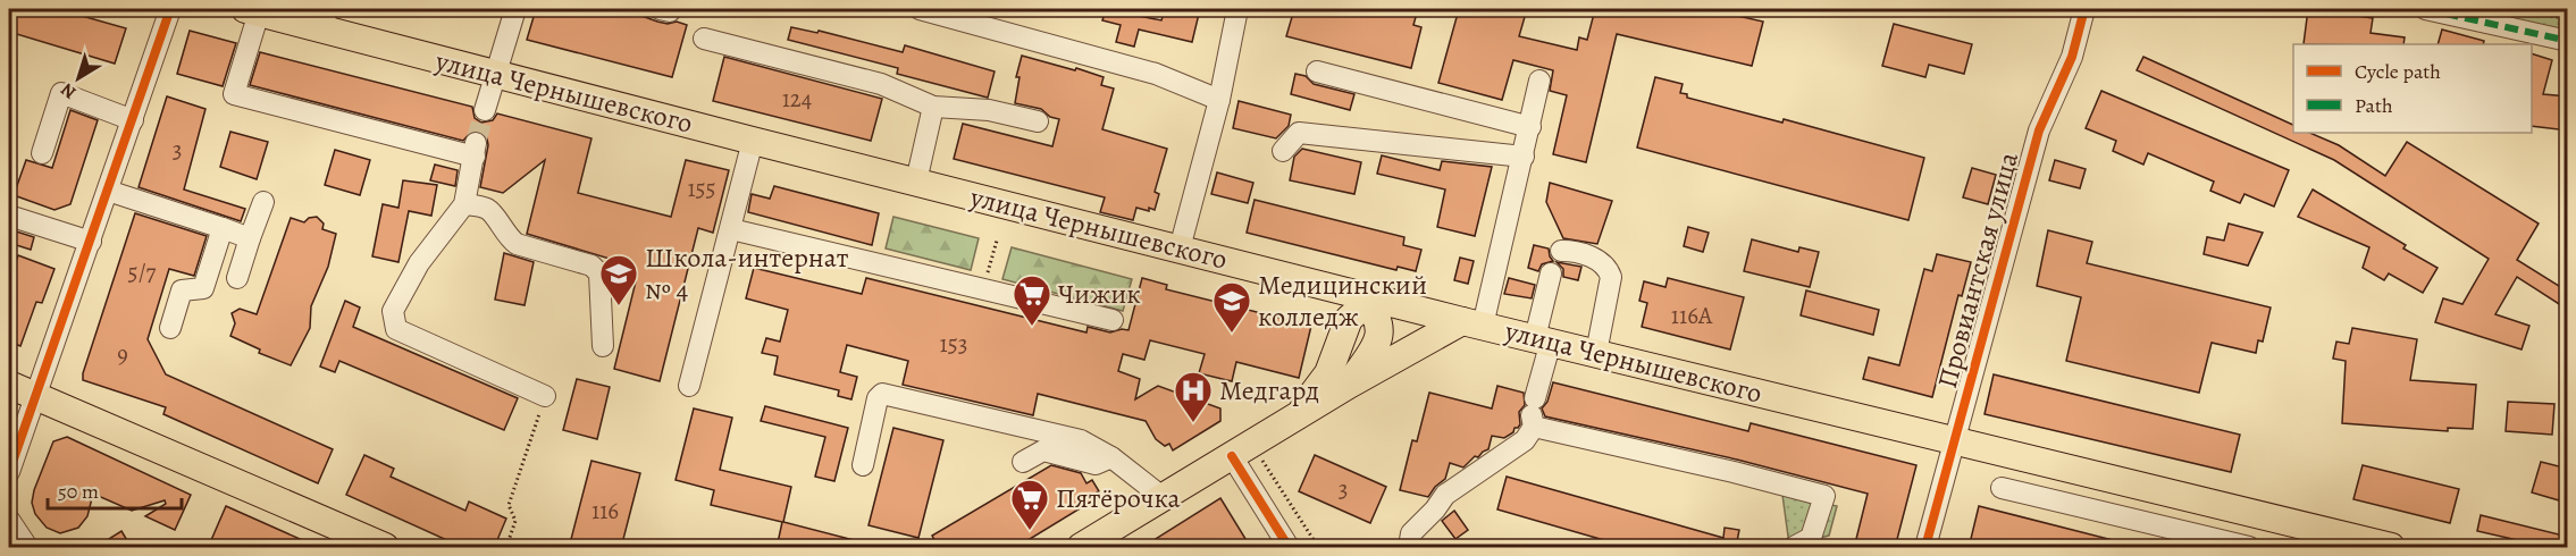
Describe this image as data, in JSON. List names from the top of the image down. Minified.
{"streets":{"main road":["улица Чернышевского"],"street":["Провиантская улица"]},"crossings":[["улица Чернышевского","Провиантская улица"]],"places":{"school or university":["Школа-интернат № 4","Медицинский колледж"],"supermarket":["Чижик","Пятёрочка"],"hospital":["Медгард"]},"house_numbers":["124","3","155","5/7","116А","153","9","3","116"],"legend":["Cycle path","Path"],"scale_bar":"50 m","north":"bottom left"}
